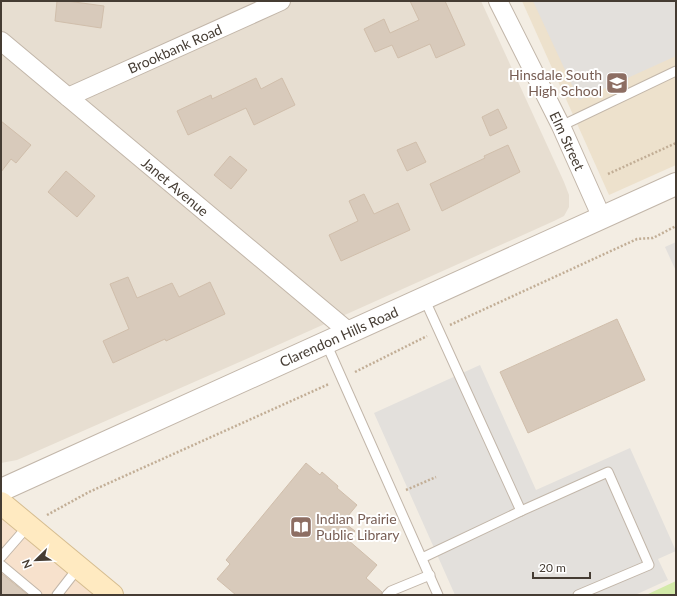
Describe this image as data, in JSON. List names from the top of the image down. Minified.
{"streets":{"street":["Brookbank Road","Elm Street","Janet Avenue","Clarendon Hills Road"]},"crossings":[["Brookbank Road","Janet Avenue"],["Elm Street","Clarendon Hills Road"],["Janet Avenue","Clarendon Hills Road"]],"places":{"school or university":["Hinsdale South High School"],"library":["Indian Prairie Public Library"]},"scale_bar":"20 m","north":"bottom left"}
